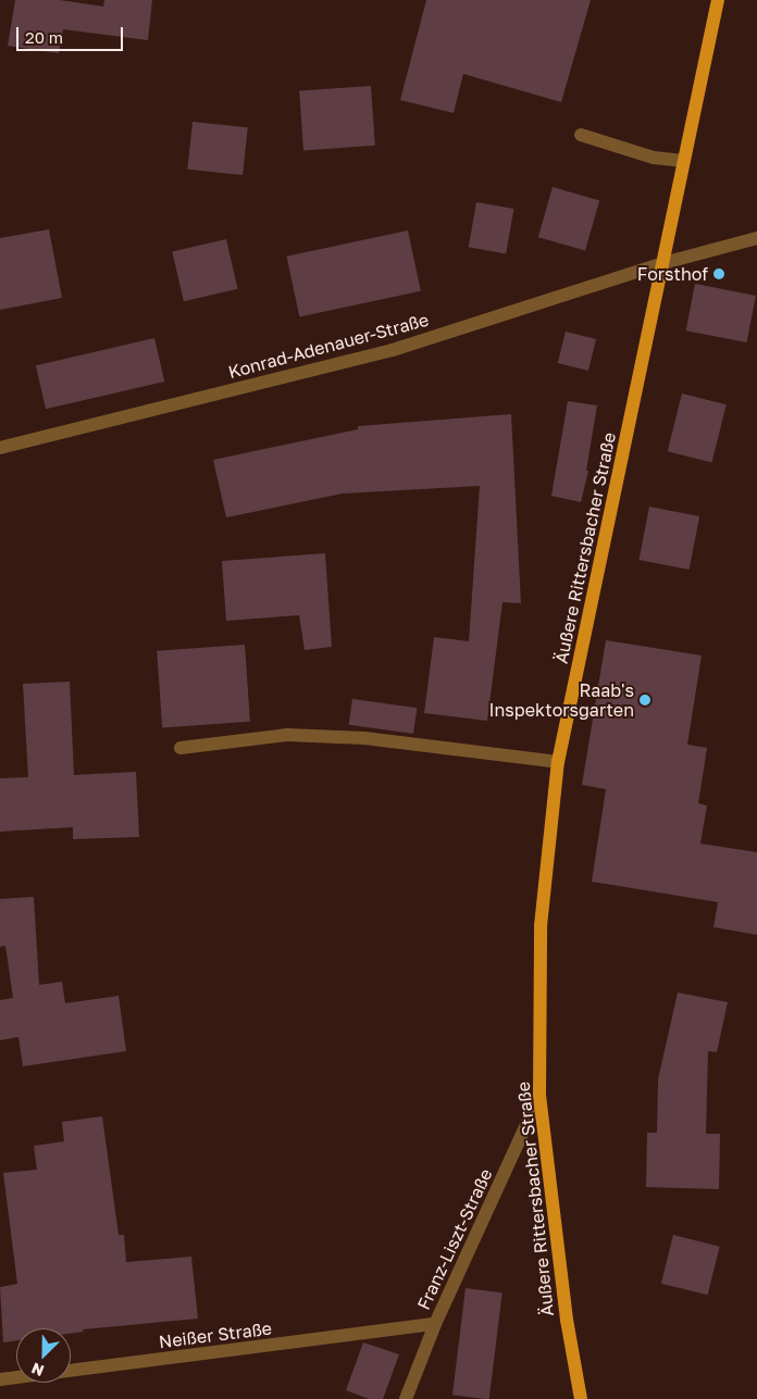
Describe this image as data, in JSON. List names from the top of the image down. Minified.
{"streets":{"main road":["Äußere Rittersbacher Straße"],"street":["Konrad-Adenauer-Straße","Franz-Liszt-Straße","Neißer Straße"]},"crossings":[["Konrad-Adenauer-Straße","Äußere Rittersbacher Straße"],["Äußere Rittersbacher Straße","Franz-Liszt-Straße"],["Franz-Liszt-Straße","Neißer Straße"]],"places":["Forsthof","Raab's Inspektorsgarten"],"scale_bar":"20 m","north":"bottom left"}
